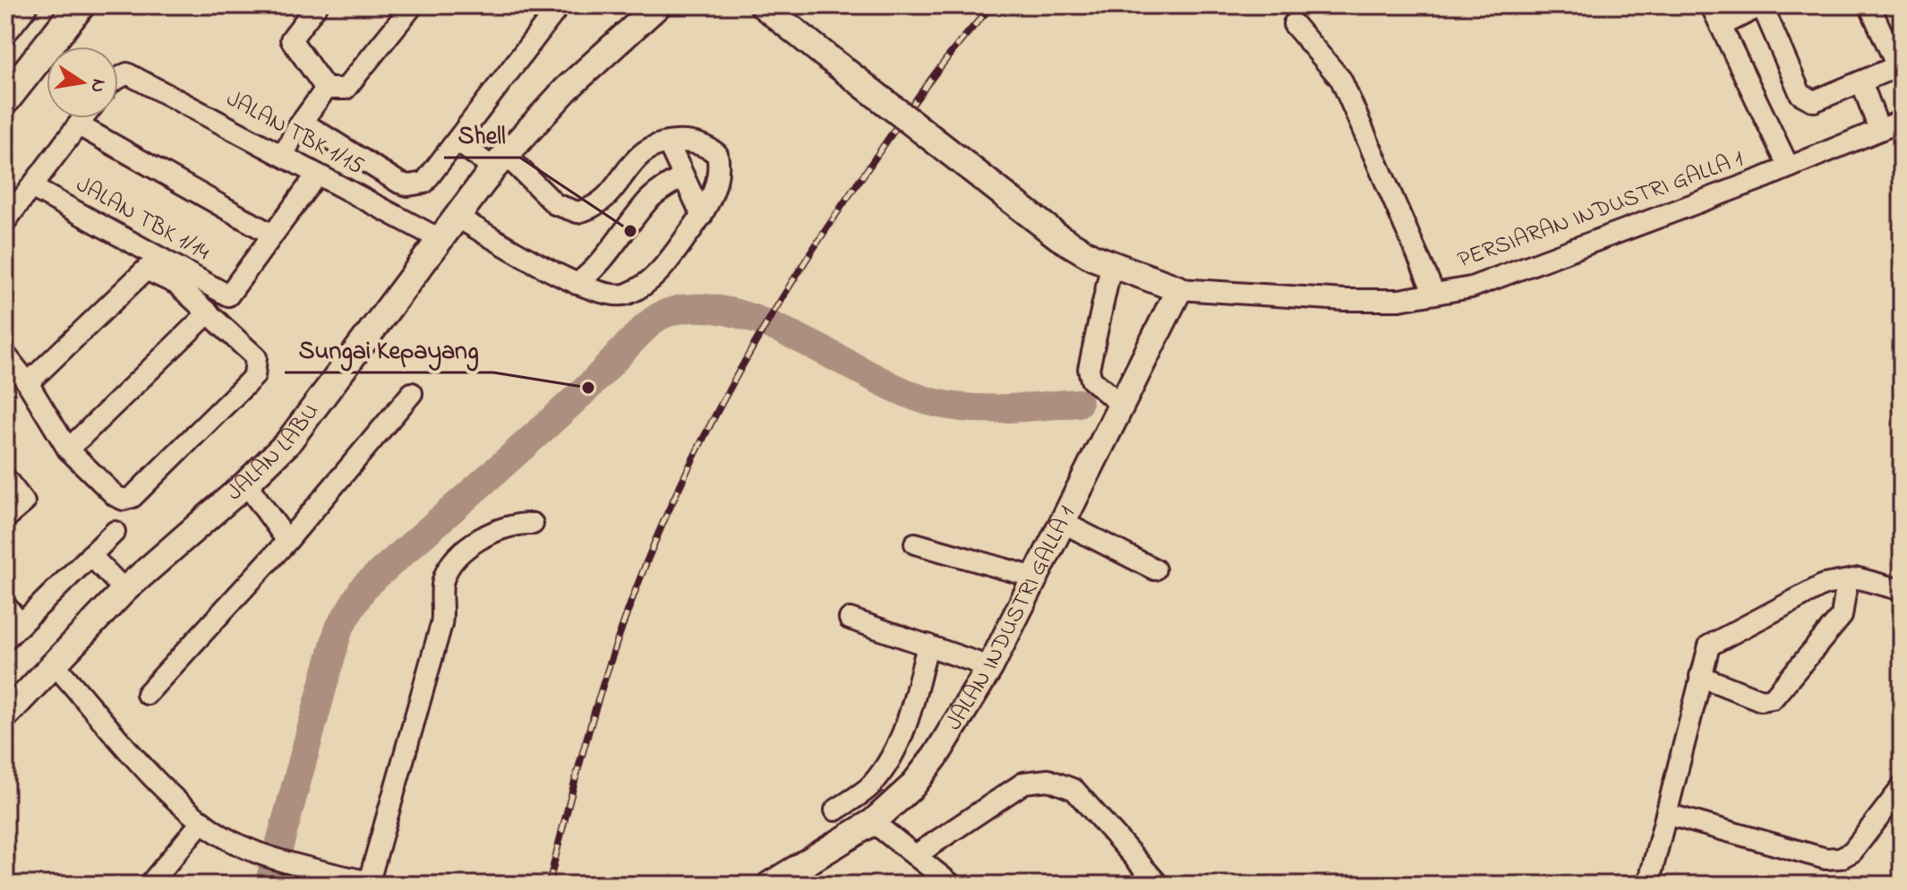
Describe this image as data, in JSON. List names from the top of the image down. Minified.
{"streets":{"main road":["JALAN LABU","JALAN INDUSTRI GALLA 1"],"street":["JALAN TBK 1/15","PERSIARAN INDUSTRI GALLA 1","JALAN TBK 1/14"]},"crossings":[["JALAN TBK 1/15","JALAN LABU"],["PERSIARAN INDUSTRI GALLA 1","JALAN INDUSTRI GALLA 1"]],"places":["Shell","Sungai Kepayang"],"north":"right"}
